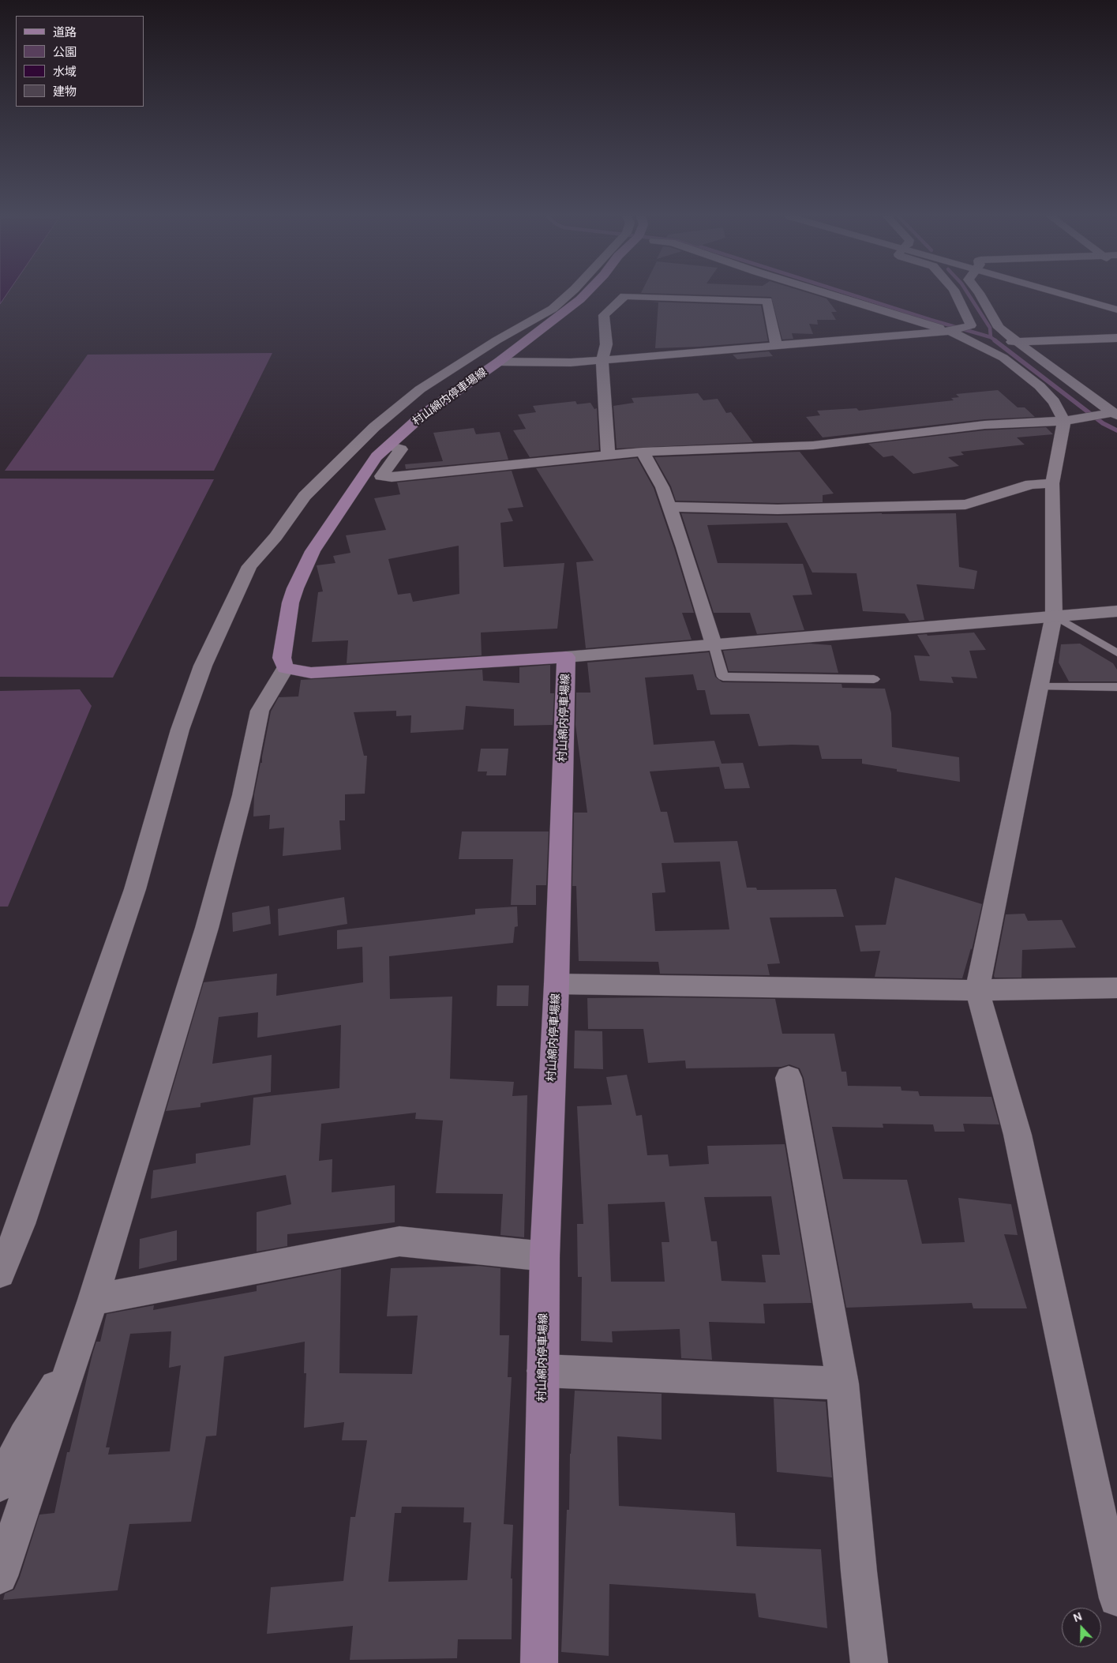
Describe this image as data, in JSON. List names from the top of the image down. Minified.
{"streets":{"main road":["村山綿内停車場線"]},"legend":["道路","公園","水域","建物"],"north":"top"}
